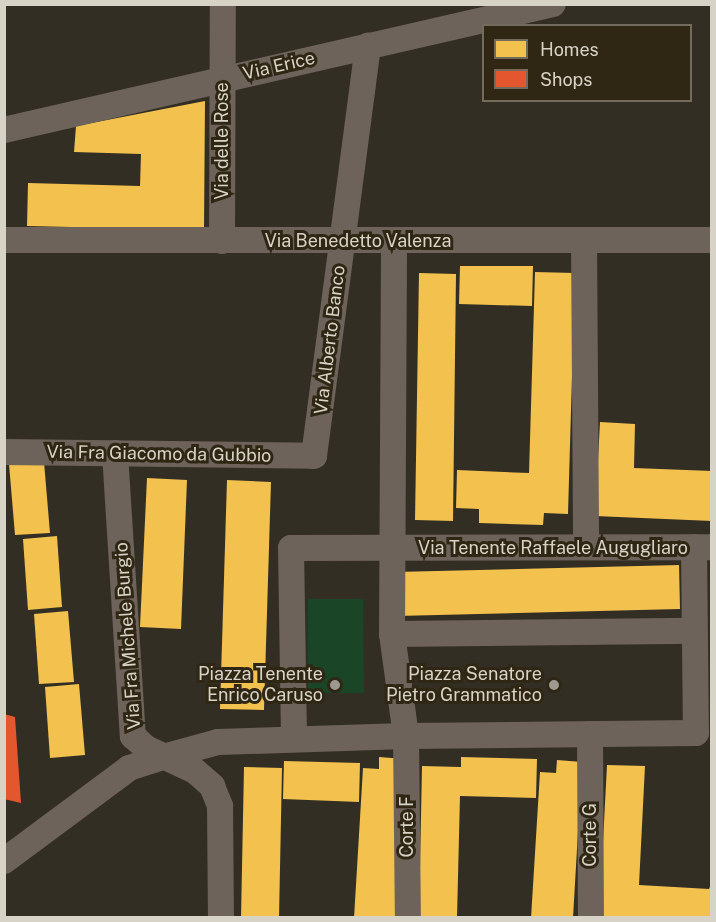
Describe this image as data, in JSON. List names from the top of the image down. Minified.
{"streets":{"street":["Via Erice","Via delle Rose","Via Benedetto Valenza","Via Alberto Banco","Via Fra Giacomo da Gubbio","Via Tenente Raffaele Augugliaro","Via Fra Michele Burgio","Corte F","Corte G"]},"crossings":[["Via Erice","Via delle Rose"],["Via Erice","Via Alberto Banco"],["Via delle Rose","Via Benedetto Valenza"],["Via Benedetto Valenza","Via Alberto Banco"],["Via Benedetto Valenza","Corte F"],["Via Alberto Banco","Via Fra Giacomo da Gubbio"],["Via Fra Giacomo da Gubbio","Via Fra Michele Burgio"],["Via Tenente Raffaele Augugliaro","Corte F"]],"places":["Piazza Tenente Enrico Caruso","Piazza Senatore Pietro Grammatico"],"legend":["Homes","Shops"]}
